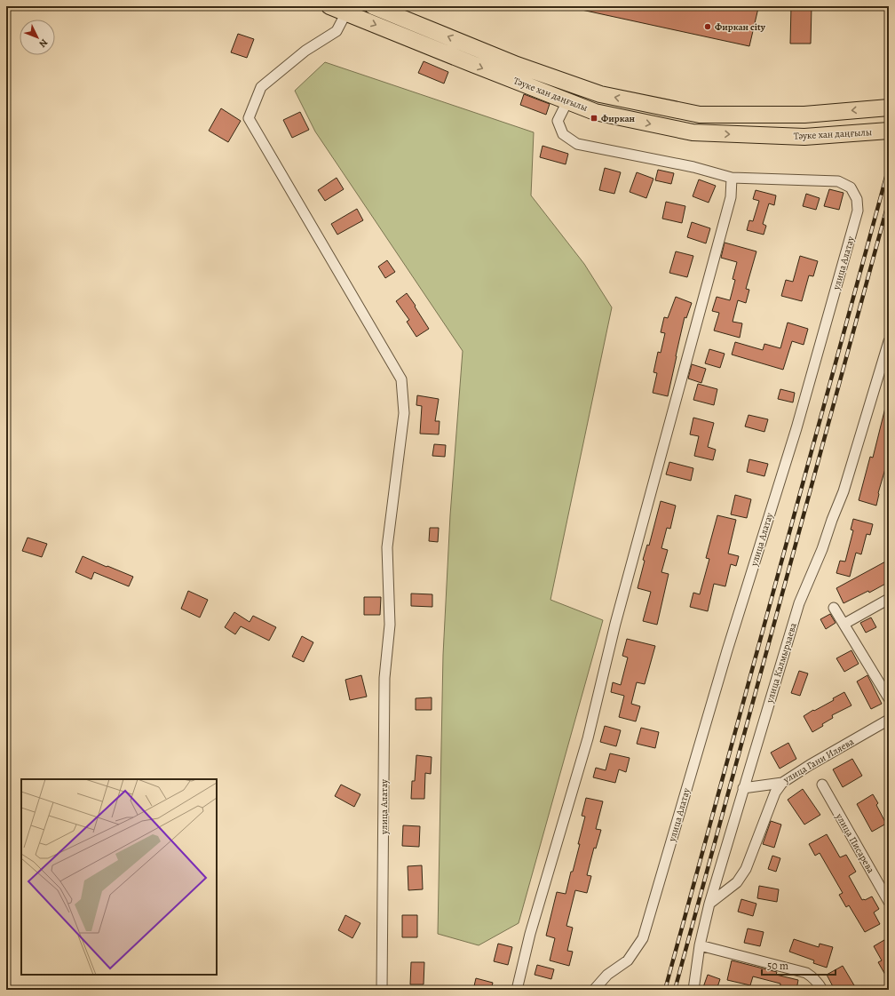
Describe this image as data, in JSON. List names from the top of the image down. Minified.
{"streets":{"main road":["Тәуке хан даңғылы"],"street":["улица Алатау","улица Калмырзаева","улица Гани Иляева","улица Писарева"]},"crossings":[["Тәуке хан даңғылы","улица Алатау"],["улица Калмырзаева","улица Гани Иляева"]],"places":{"other":["Фиркан city"],"transit":["Фиркан"]},"scale_bar":"50 m","north":"bottom right"}
